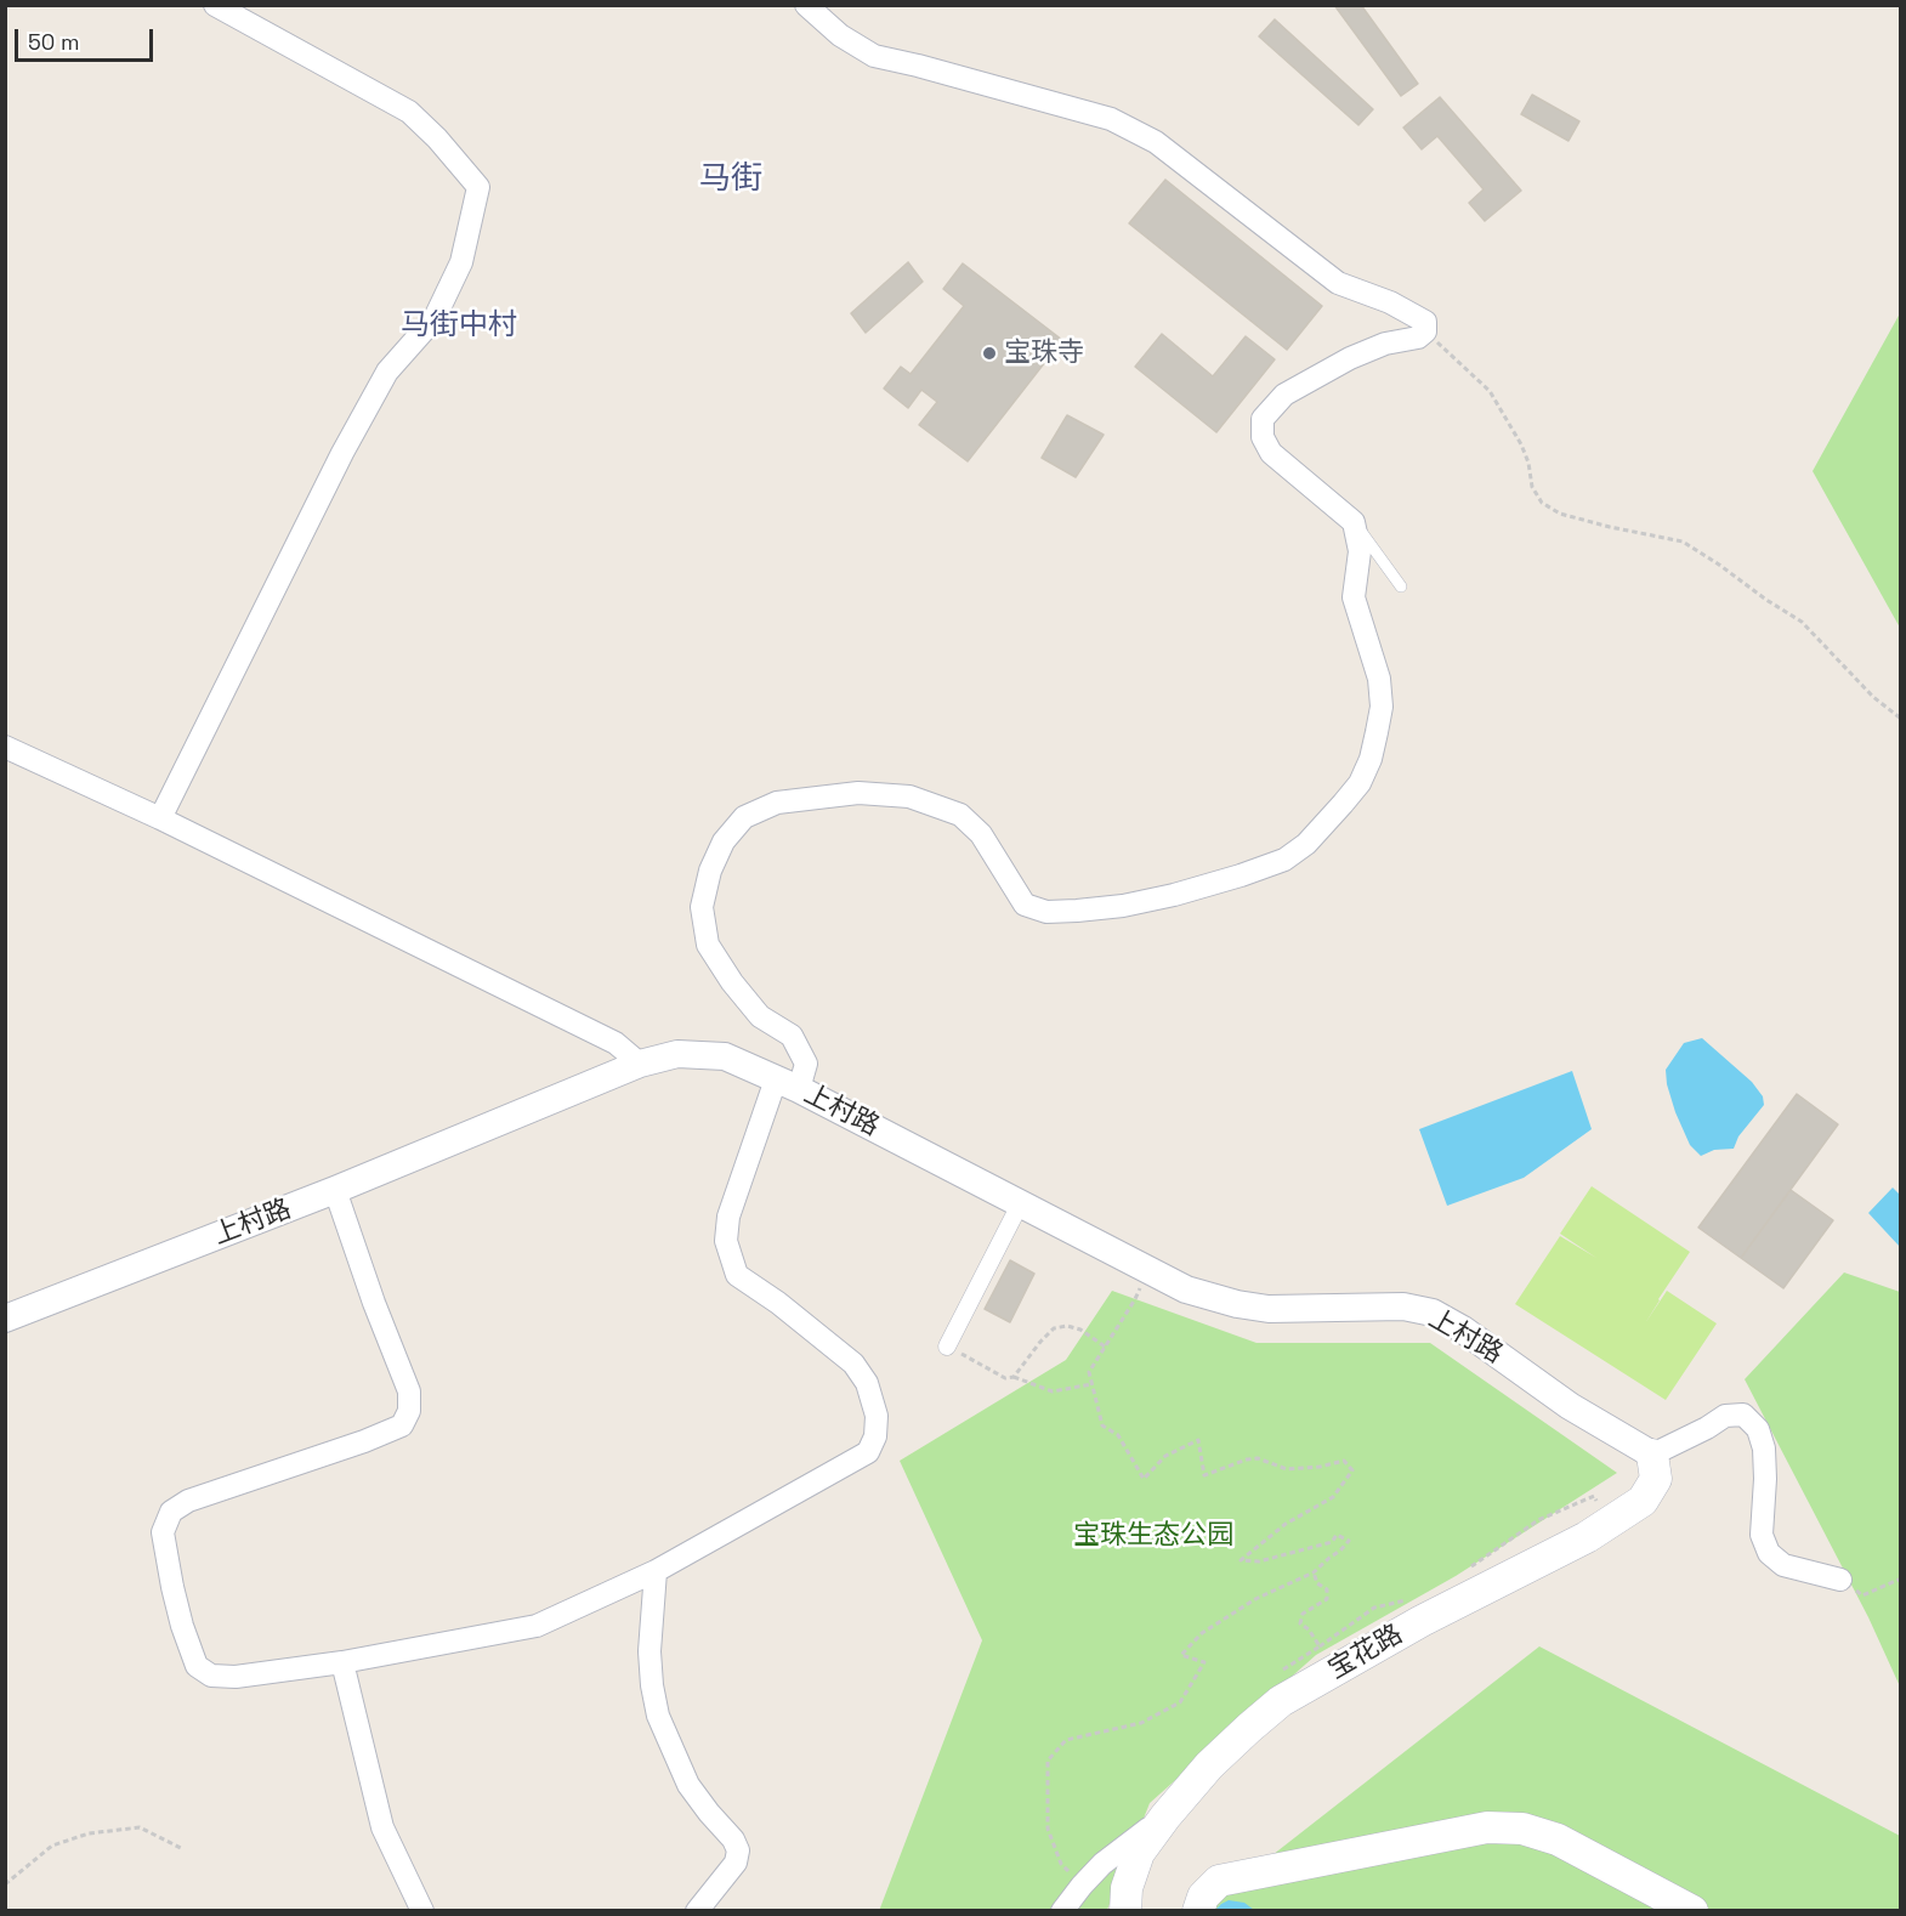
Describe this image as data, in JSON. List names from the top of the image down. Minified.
{"streets":{"main road":["宝花路"],"street":["上村路"]},"crossings":[["上村路","宝花路"]],"districts":["马街","马街中村"],"parks":["宝珠生态公园"],"places":["宝珠寺"],"scale_bar":"50 m"}
